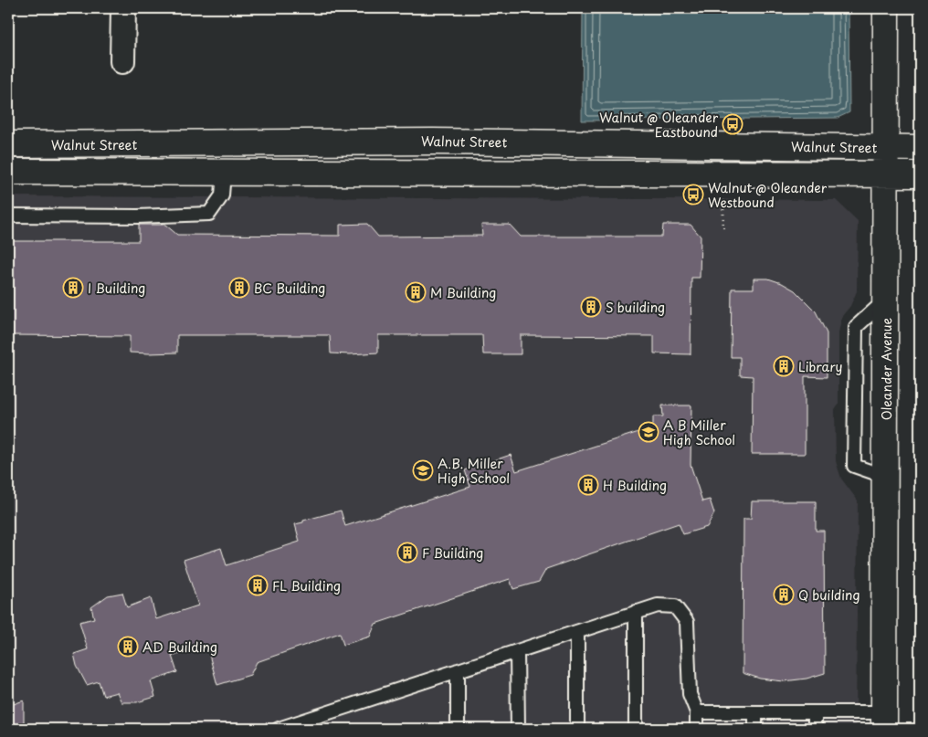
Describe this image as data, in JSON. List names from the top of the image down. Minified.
{"streets":{"street":["Walnut Street","Oleander Avenue"]},"crossings":[["Walnut Street","Oleander Avenue"]],"places":{"bus stop":["Walnut @ Oleander Eastbound","Walnut @ Oleander Westbound"],"building":["I Building","BC Building","M Building","S building","Library","H Building","F Building","FL Building","Q building","AD Building"],"school or university":["A B Miller High School","A.B. Miller High School"]}}
